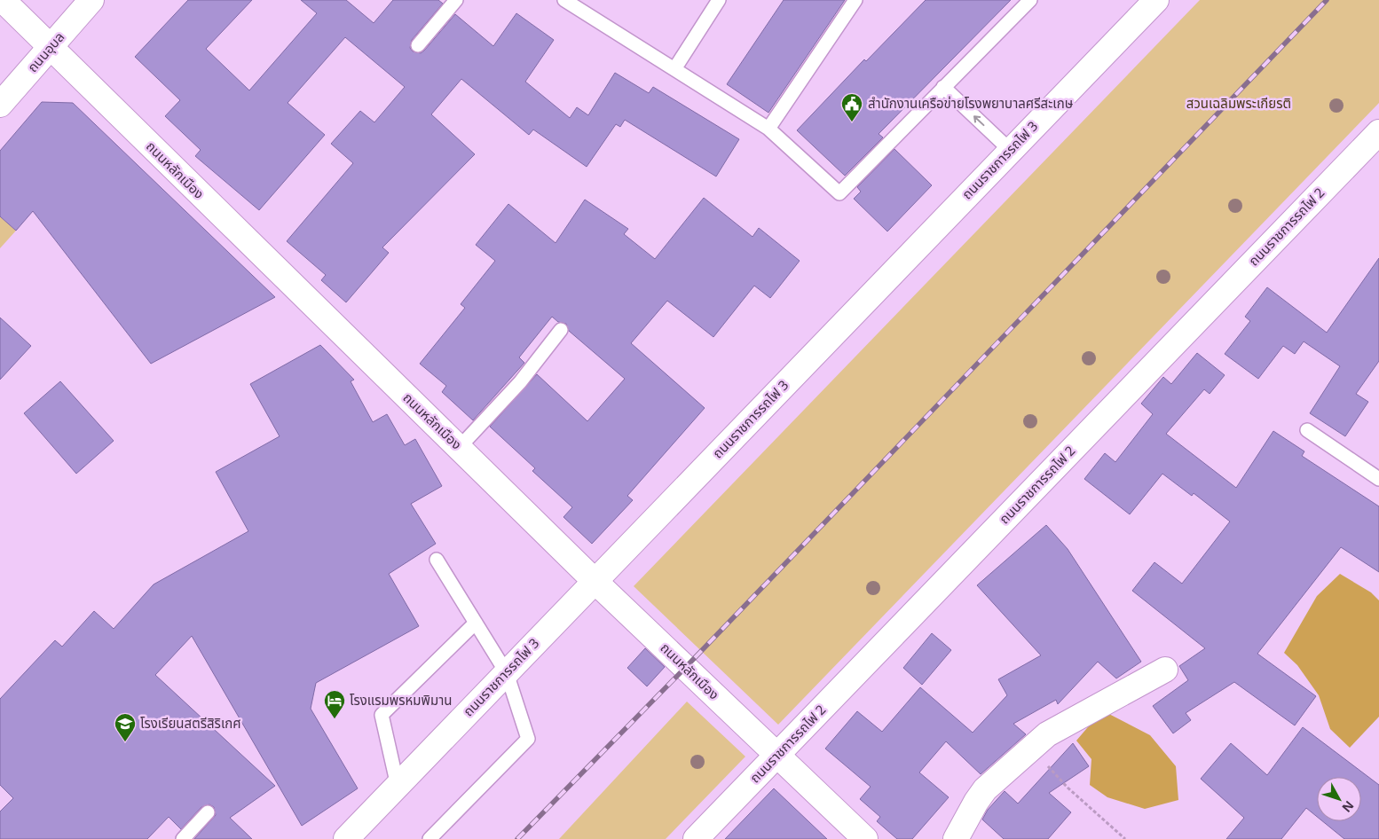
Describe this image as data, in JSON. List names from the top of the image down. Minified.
{"streets":{"street":["ถนนอุบล","ถนนราชการรถไฟ 3","ถนนหลักเมือง","ถนนราชการรถไฟ 2"]},"crossings":[["ถนนอุบล","ถนนหลักเมือง"],["ถนนราชการรถไฟ 3","ถนนหลักเมือง"],["ถนนหลักเมือง","ถนนราชการรถไฟ 2"]],"parks":["สวนเฉลิมพระเกียรติ"],"places":{"public building":["สำนักงานเครือข่ายโรงพยาบาลศรีสะเกษ"],"hotel":["โรงแรมพรหมพิมาน"],"school or university":["โรงเรียนสตรีสิริเกศ"]},"north":"bottom right"}
